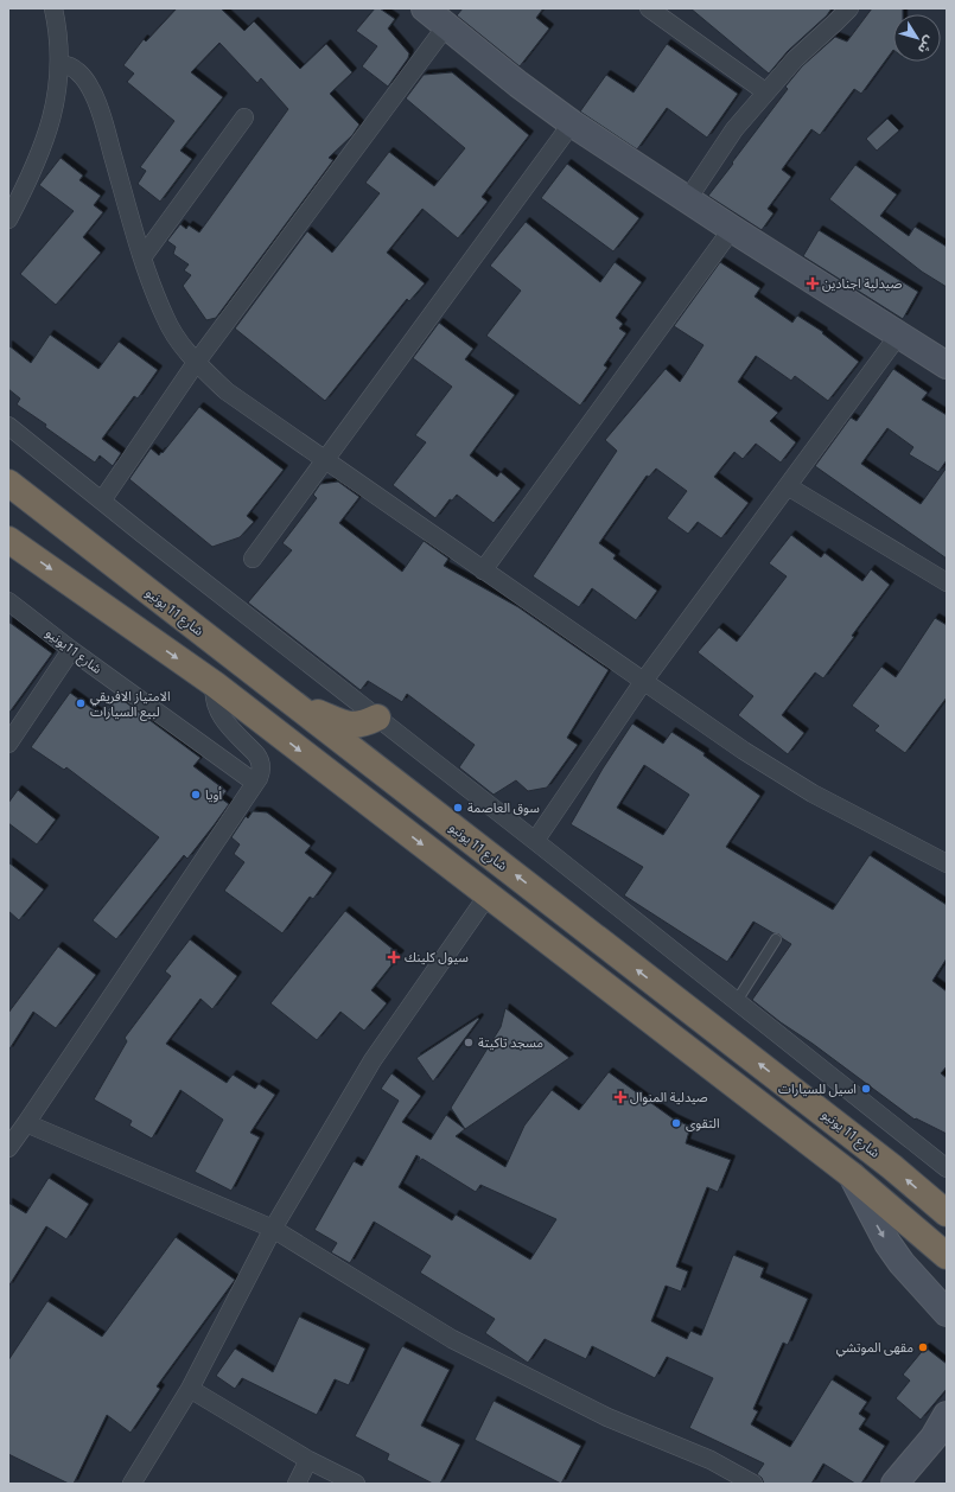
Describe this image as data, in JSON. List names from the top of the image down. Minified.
{"streets":{"highway":["شارع 11 يونيو"],"street":["شارع 11يونيو"]},"places":{"health":["صيدلية اجنادين","سيول كلينك","صيدلية المنوال"],"other":["الامتياز الافريقي لبيع السيارات","أويا","سوق العاصمة","مسجد تاكيتة","اسيل للسيارات","التقوى","مقهى الموتشي"]},"north":"bottom right"}
